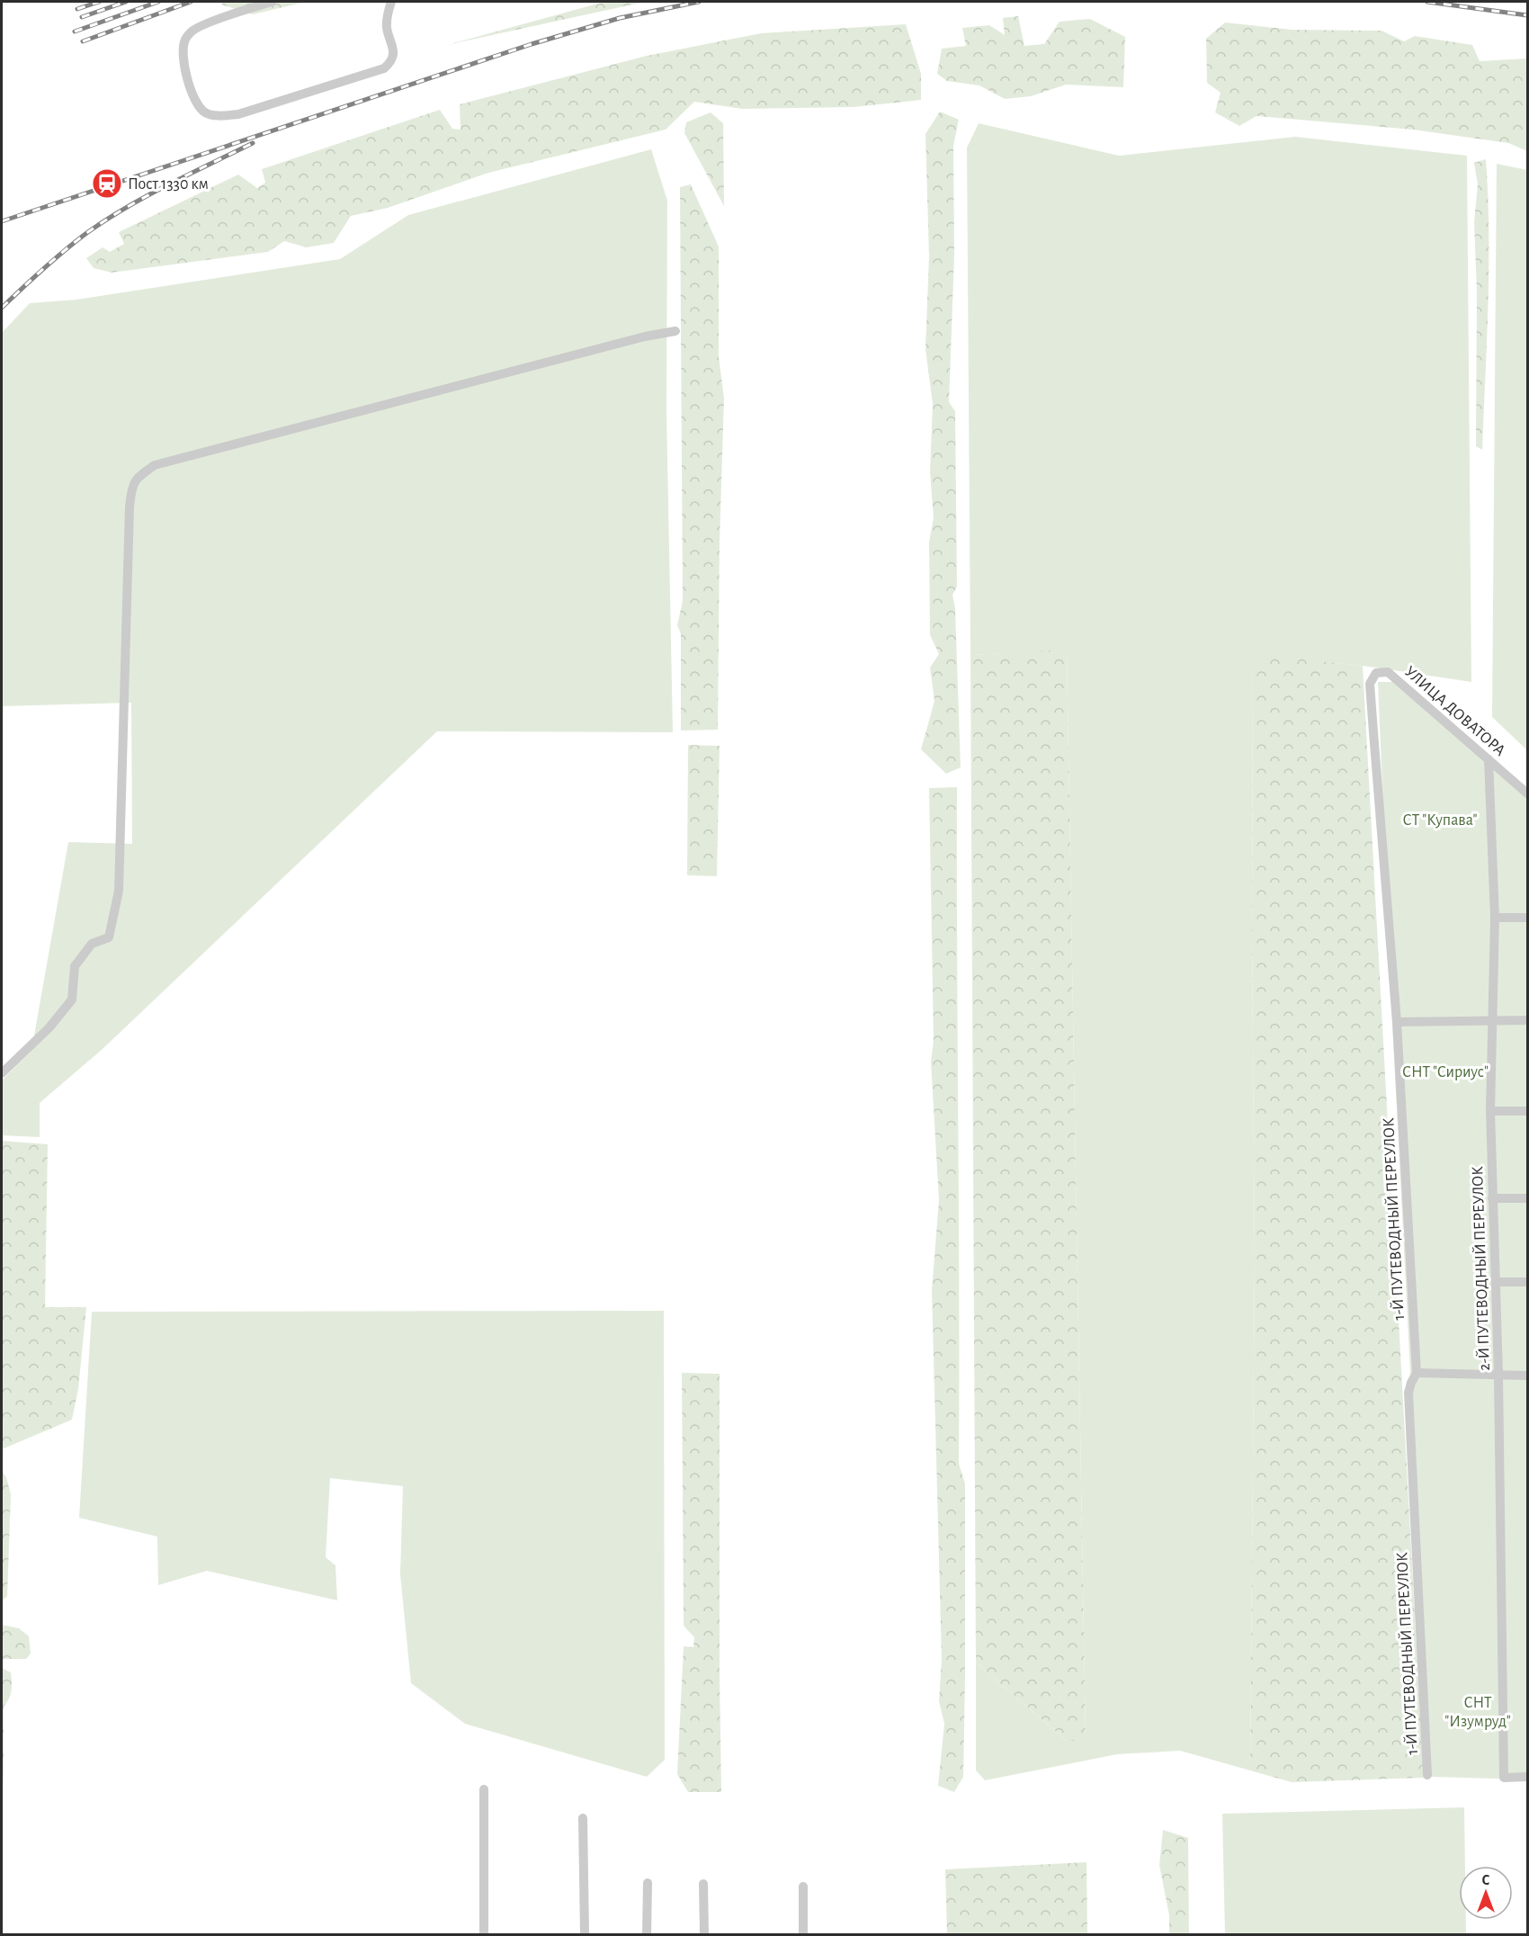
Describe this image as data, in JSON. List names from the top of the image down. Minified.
{"streets":{"street":["УЛИЦА ДОВАТОРА","1-Й ПУТЕВОДНЫЙ ПЕРЕУЛОК","2-Й ПУТЕВОДНЫЙ ПЕРЕУЛОК"]},"crossings":[["УЛИЦА ДОВАТОРА","1-Й ПУТЕВОДНЫЙ ПЕРЕУЛОК"],["УЛИЦА ДОВАТОРА","2-Й ПУТЕВОДНЫЙ ПЕРЕУЛОК"]],"parks":["СТ \"Купава\"","СНТ \"Сириус\"","СНТ \"Изумруд\""],"places":{"station":["Пост 1330 км"]},"north":"top"}
